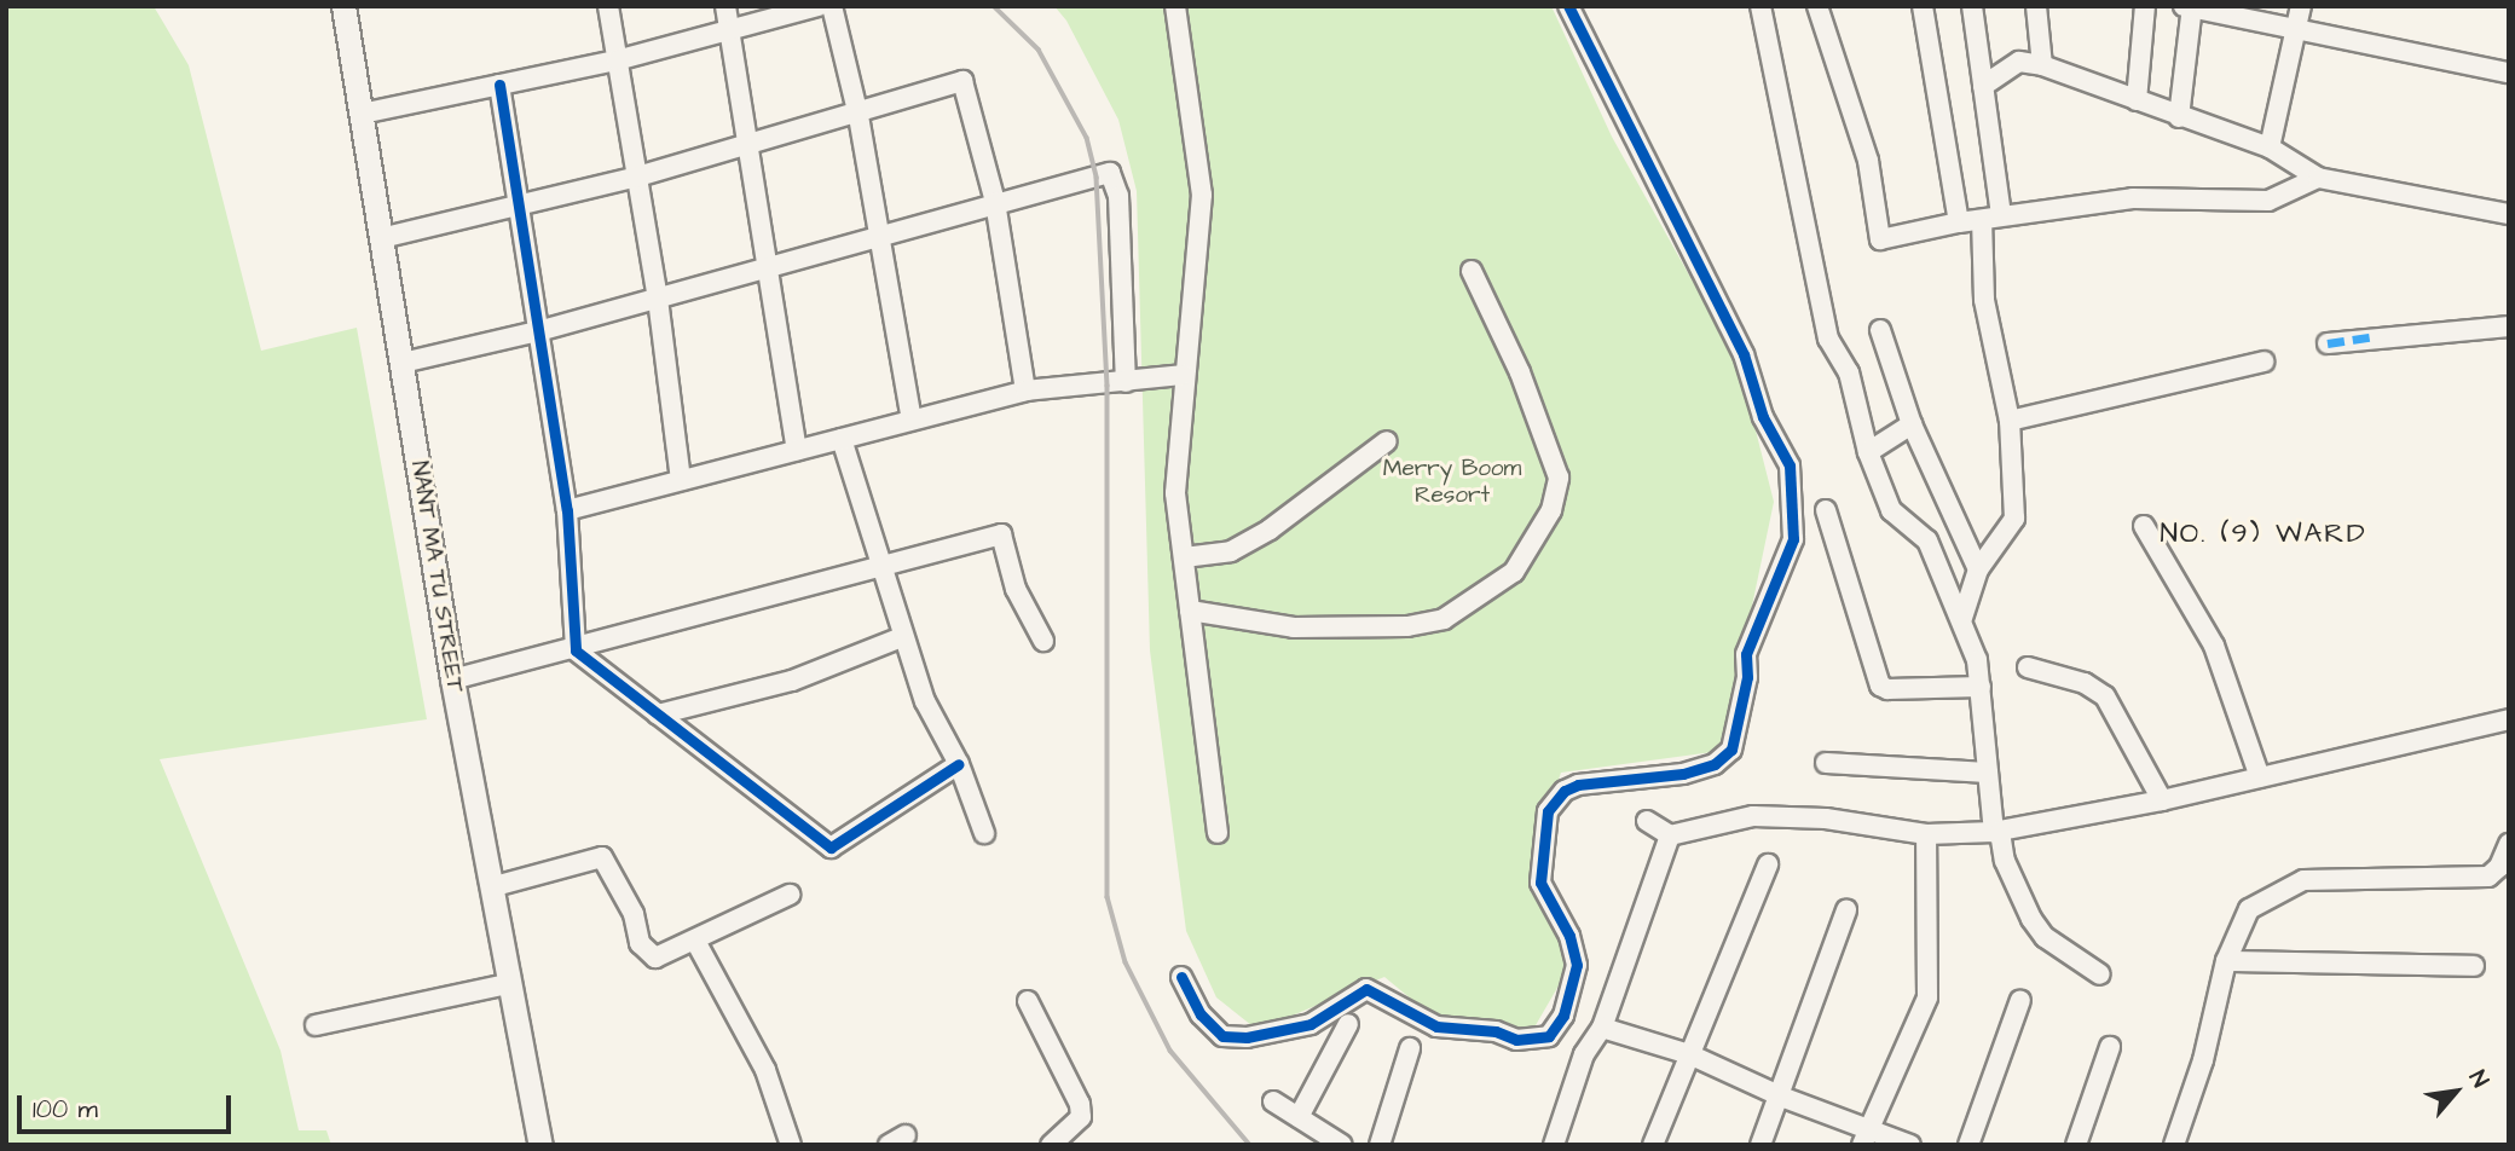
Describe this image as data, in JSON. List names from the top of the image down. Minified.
{"streets":{"main road":["NANT MA TU STREET"]},"districts":["NO. (9) WARD"],"parks":["Merry Boom Resort"],"scale_bar":"100 m","north":"top right"}
